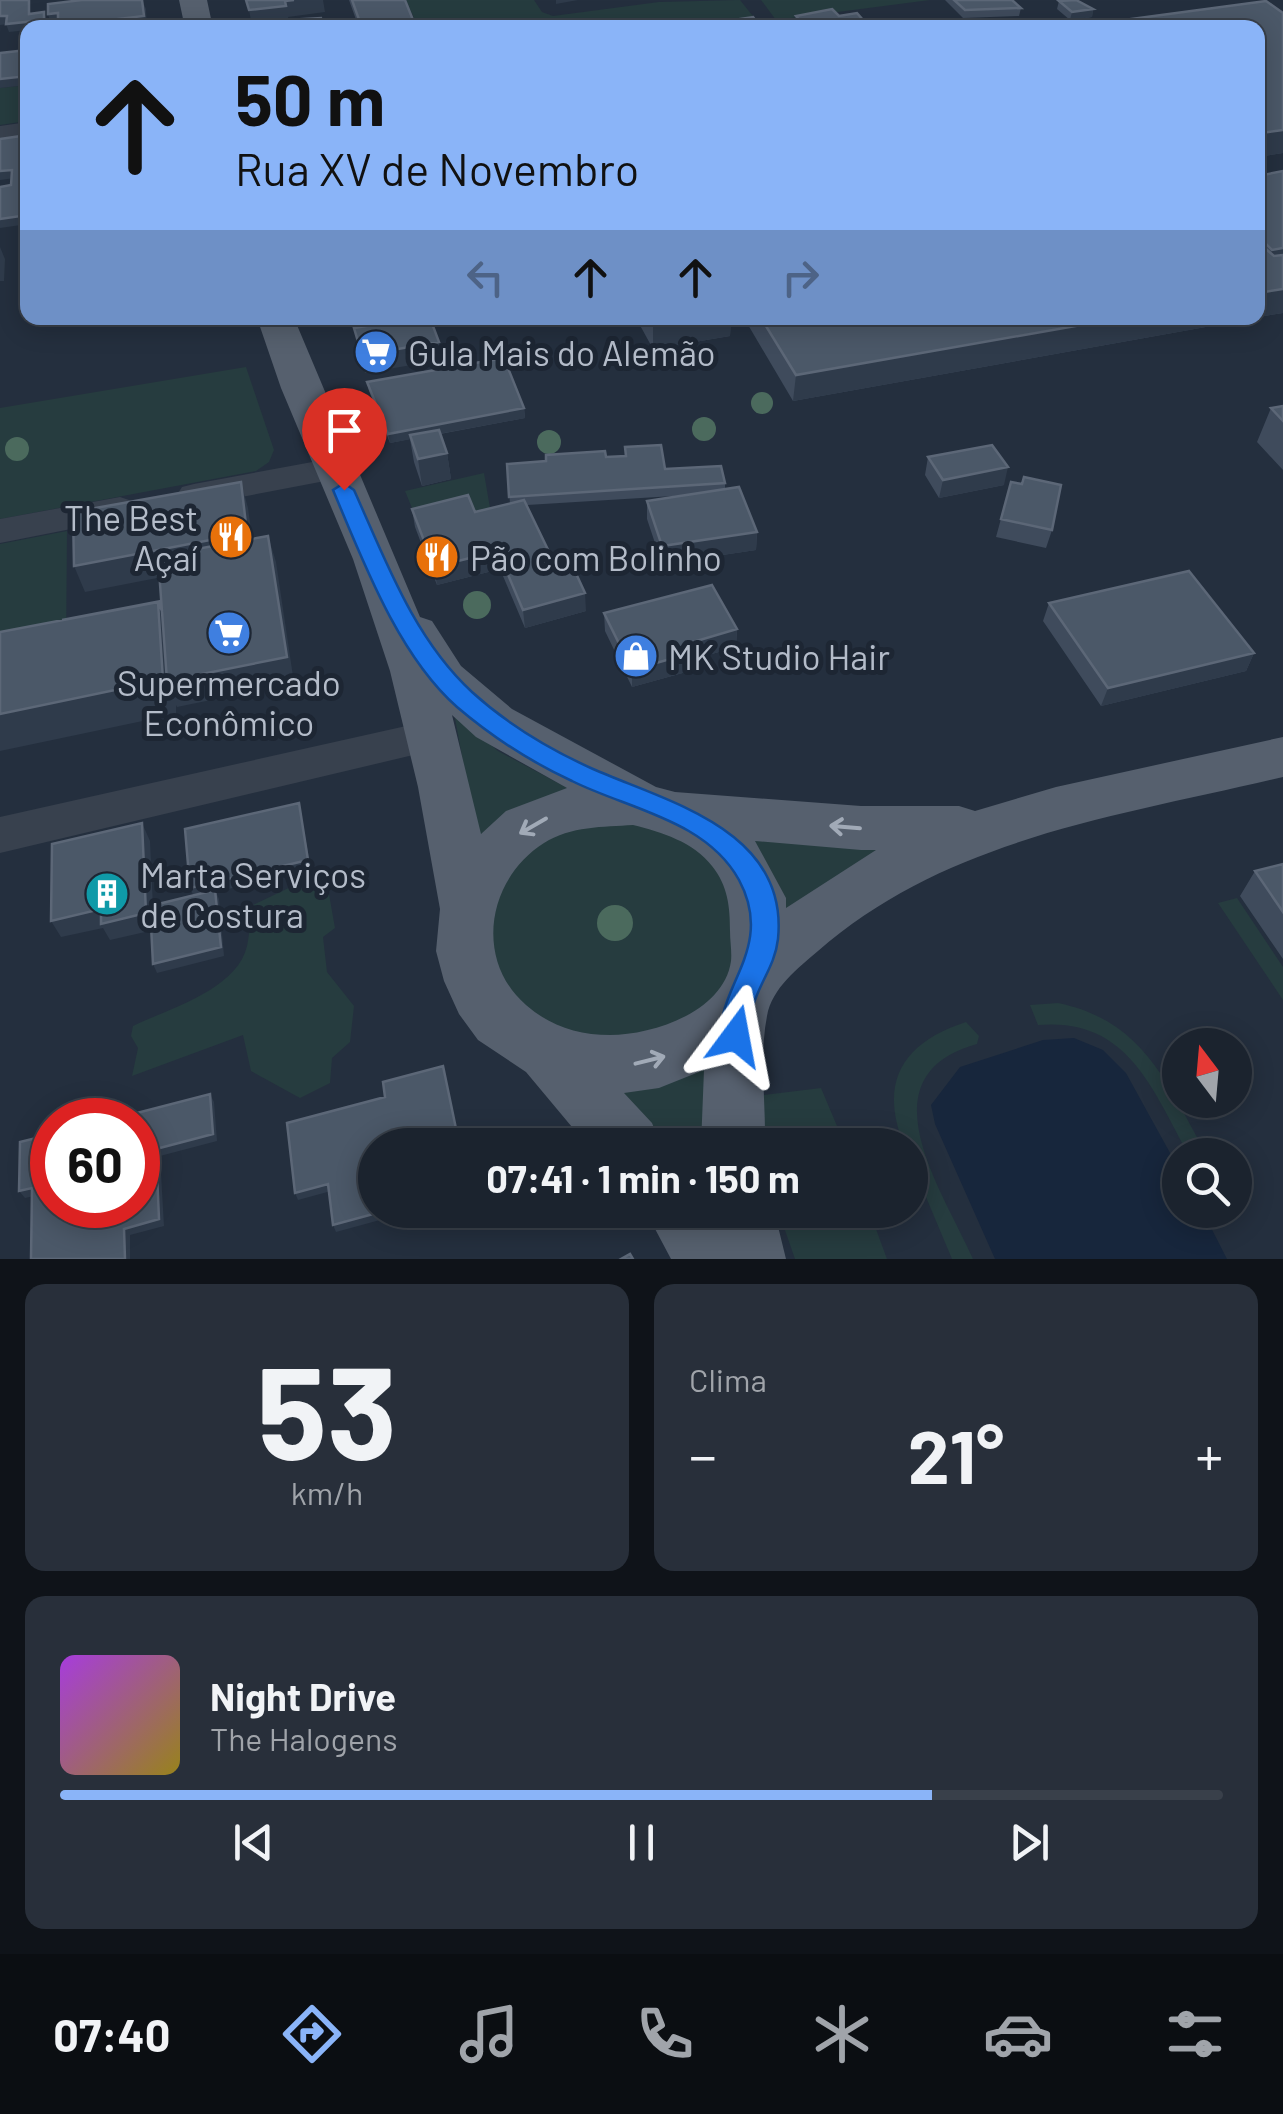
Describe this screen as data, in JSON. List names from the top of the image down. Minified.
{"places":{"supermarket":["Gula Mais do Alemão","Supermercado Econômico"],"restaurant":["The Best Açaí","Pão com Bolinho"],"shop":["MK Studio Hair"],"building":["Marta Serviços de Costura"]},"north":"top","page":{"turn":["50 m","Rua XV de Novembro"],"limit":"60","trip":"07:41 · 1 min · 150 m","tile":[["53","km/h"],"Clima"],"heat":["−","21°","+"],"song":["Night Drive","The Halogens"],"tabs":"07:40"}}
